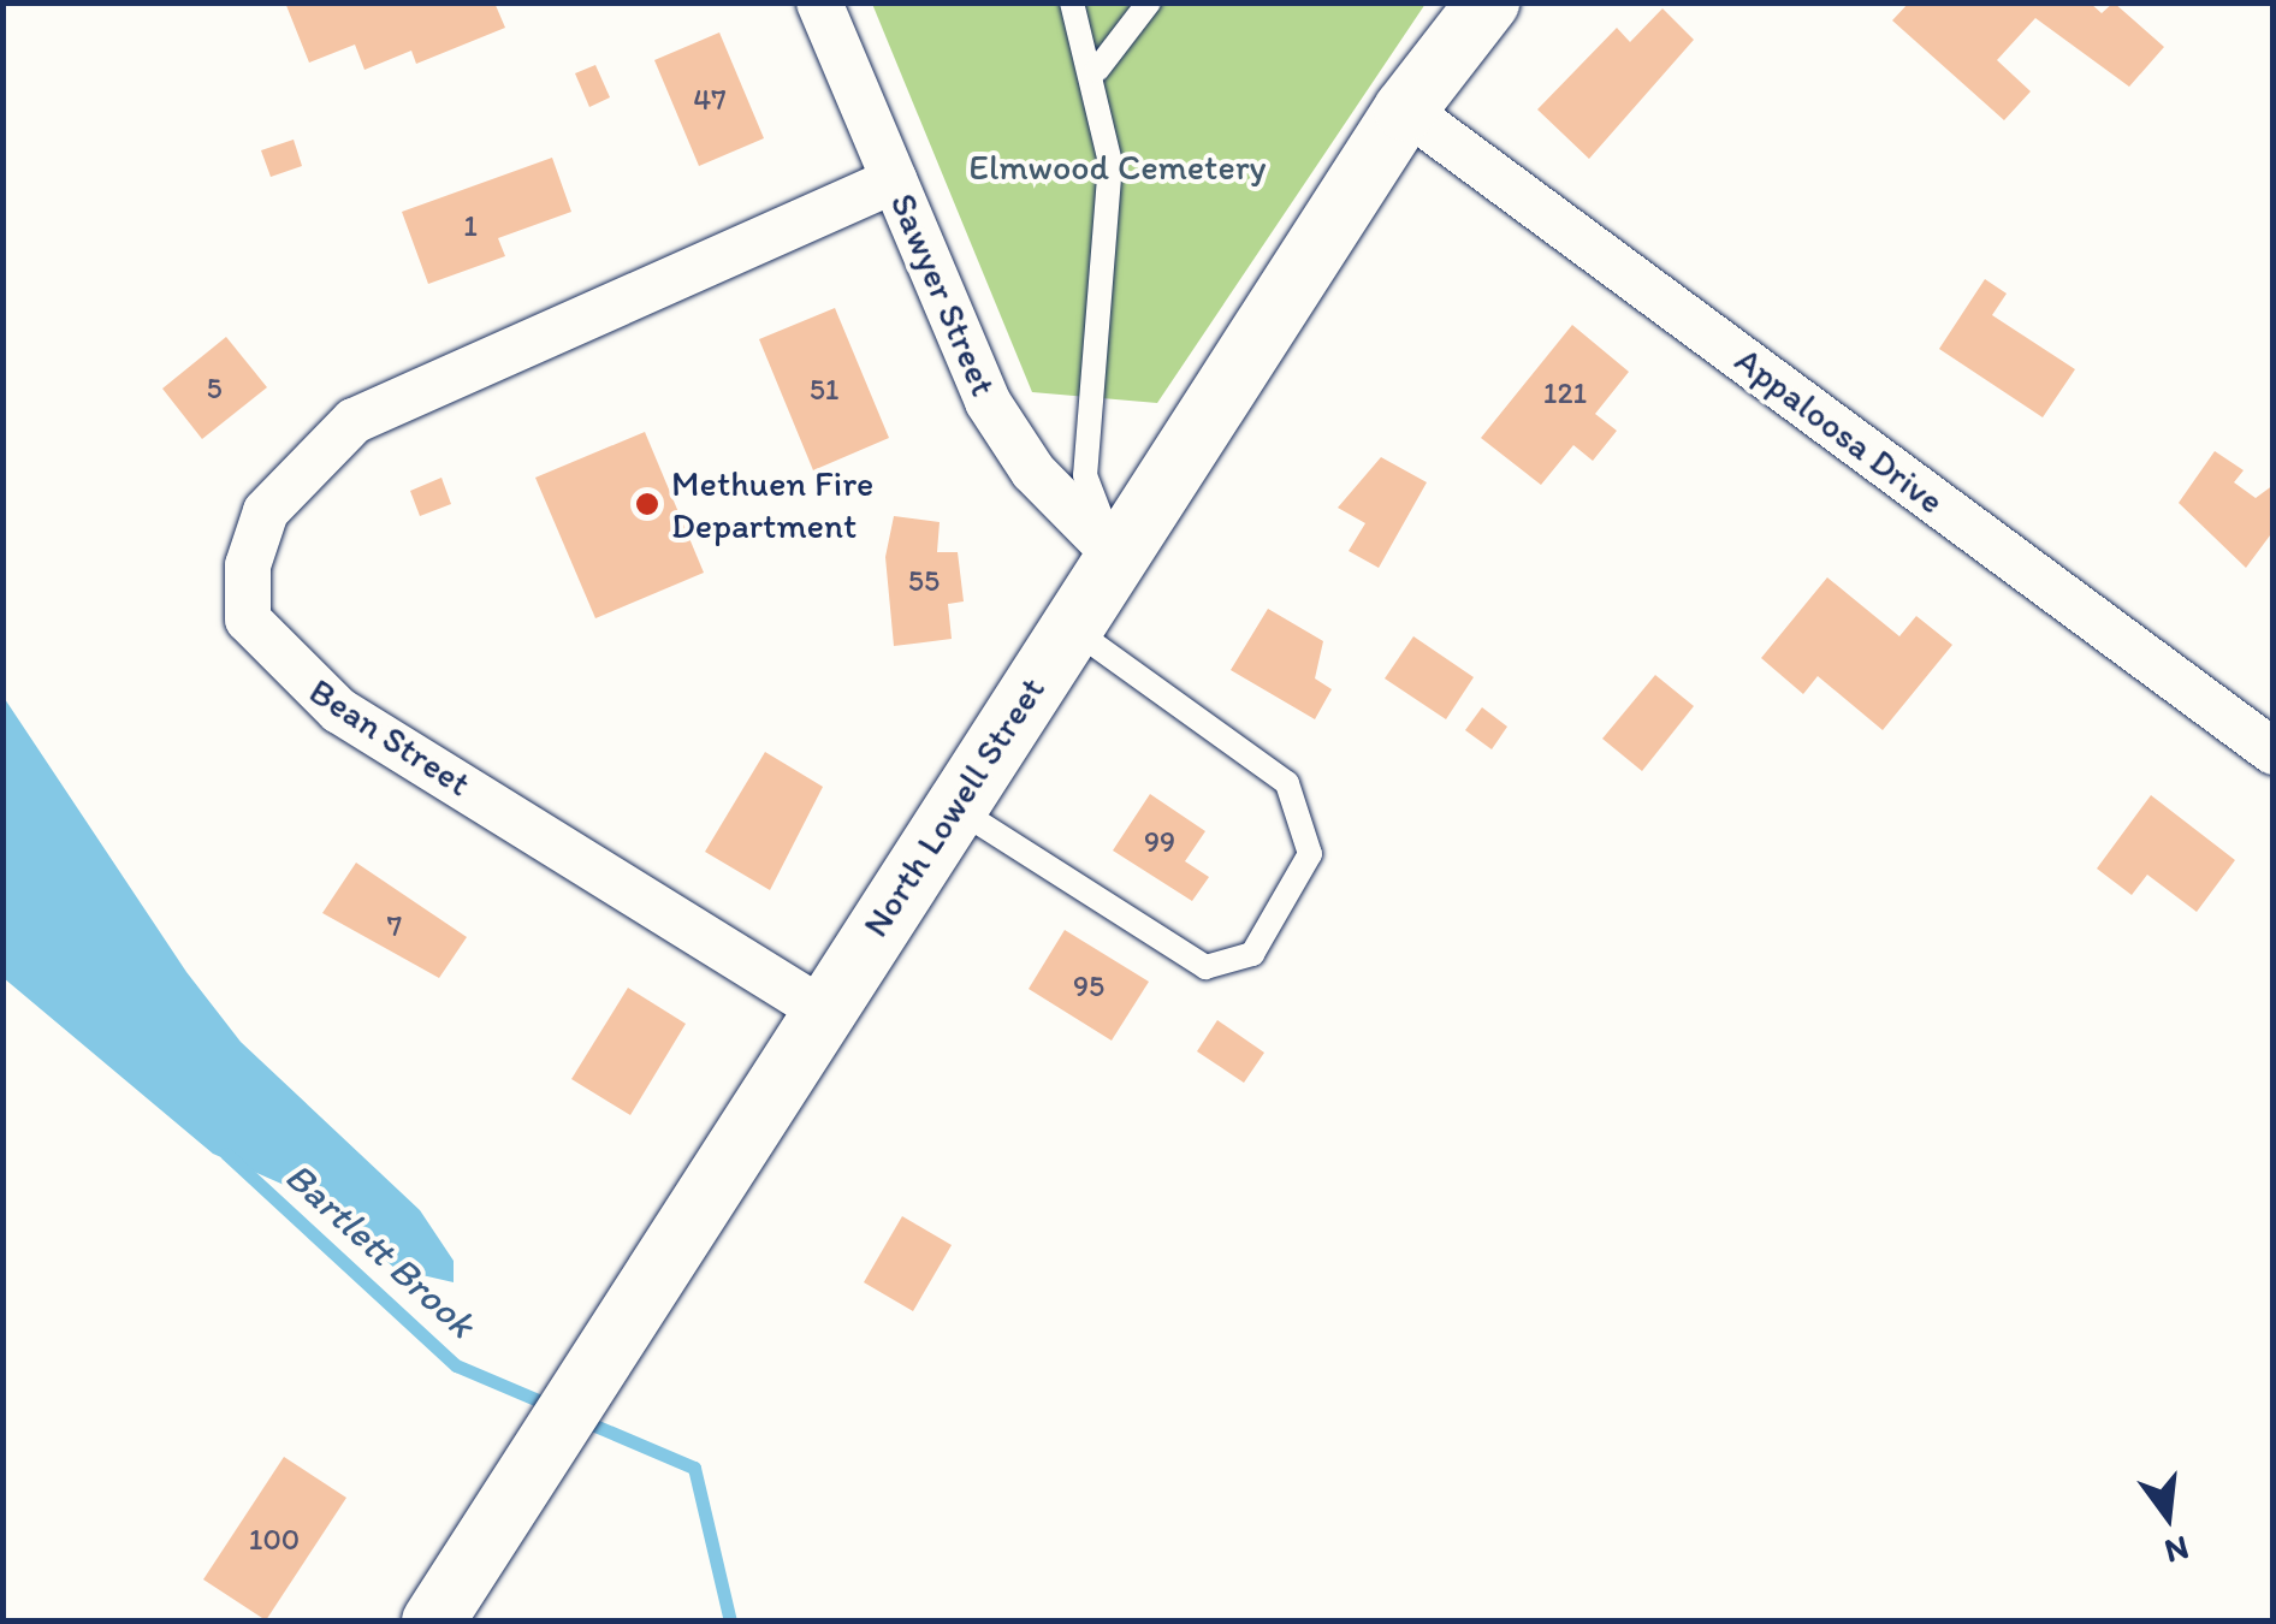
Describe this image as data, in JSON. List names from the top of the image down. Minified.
{"streets":{"main road":["North Lowell Street"],"street":["Sawyer Street","Appaloosa Drive","Bean Street"]},"crossings":[["Sawyer Street","Bean Street"],["Sawyer Street","North Lowell Street"],["Appaloosa Drive","North Lowell Street"],["Bean Street","North Lowell Street"]],"water":["Bartlett Brook"],"parks":["Elmwood Cemetery"],"places":["Methuen Fire Department"],"house_numbers":["47","1","5","51","121","55","99","7","95","100"],"north":"bottom"}
